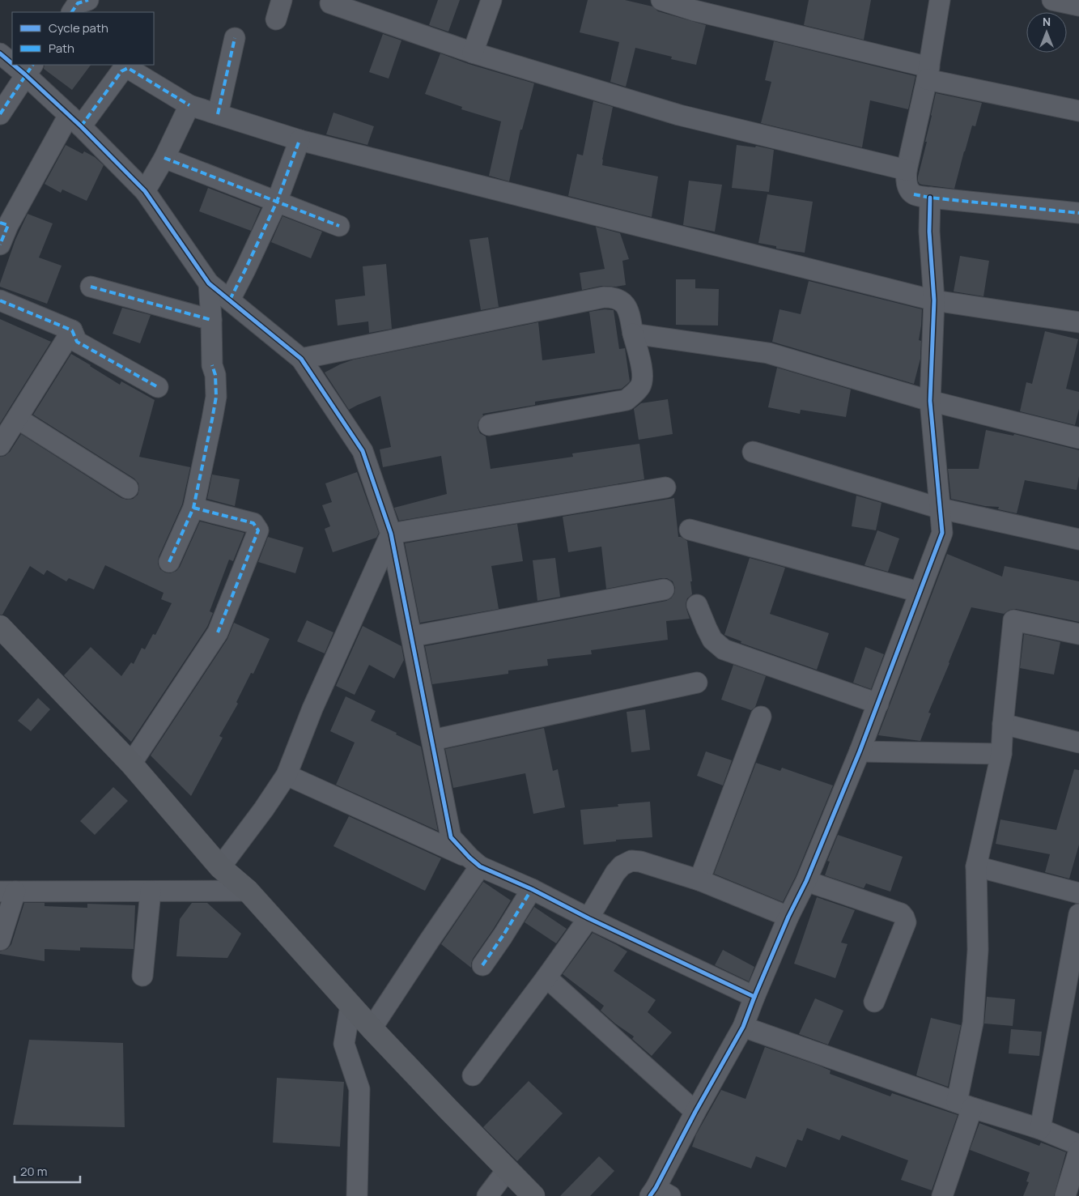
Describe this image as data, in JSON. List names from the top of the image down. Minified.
{"legend":["Cycle path","Path"],"scale_bar":"20 m","north":"top"}
